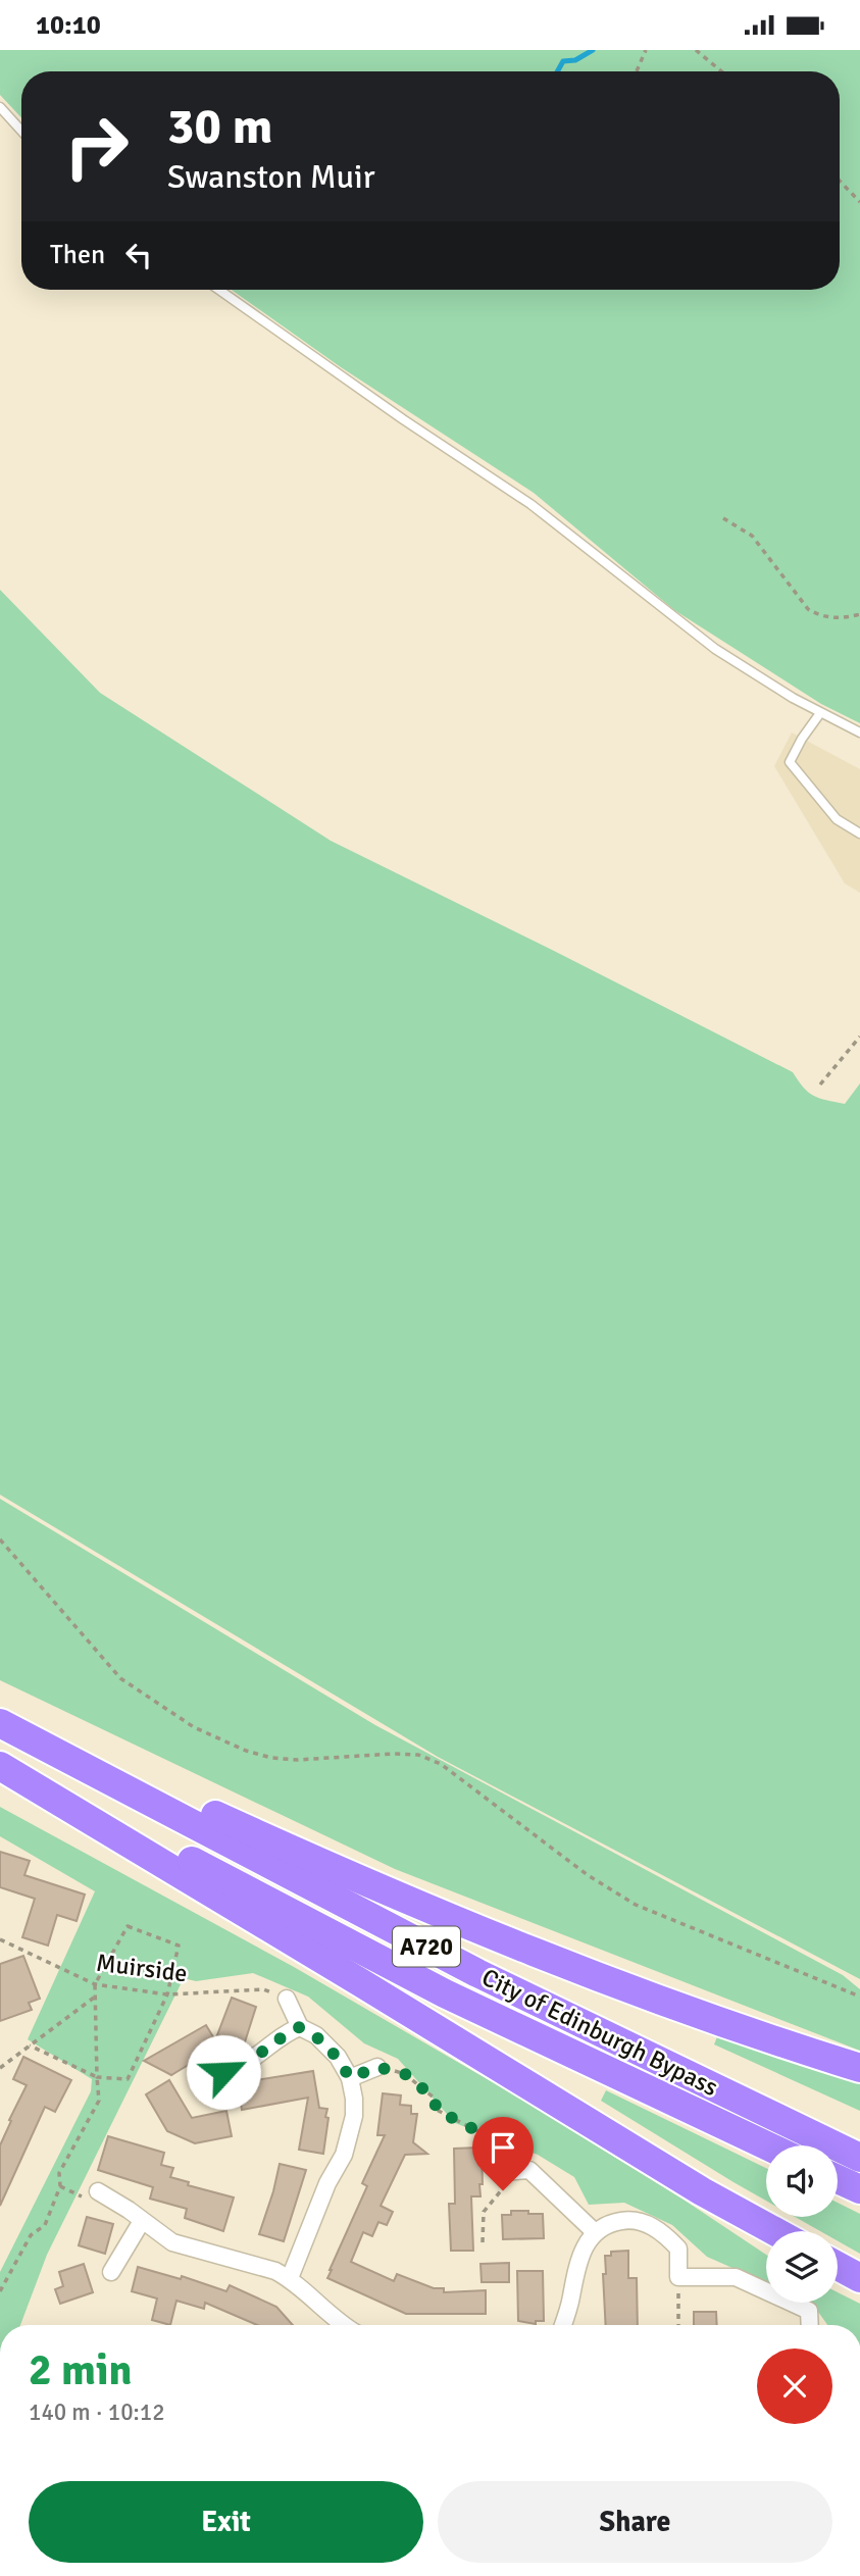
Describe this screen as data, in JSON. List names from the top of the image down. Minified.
{"streets":{"highway":["A720","City of Edinburgh Bypass"],"path":["Muirside"]},"page":{"status":"10:10","turn":["30 m","Swanston Muir"],"then":"Then","heading":["2 min","140 m · 10:12"],"buttons":["Exit","Share"]}}
